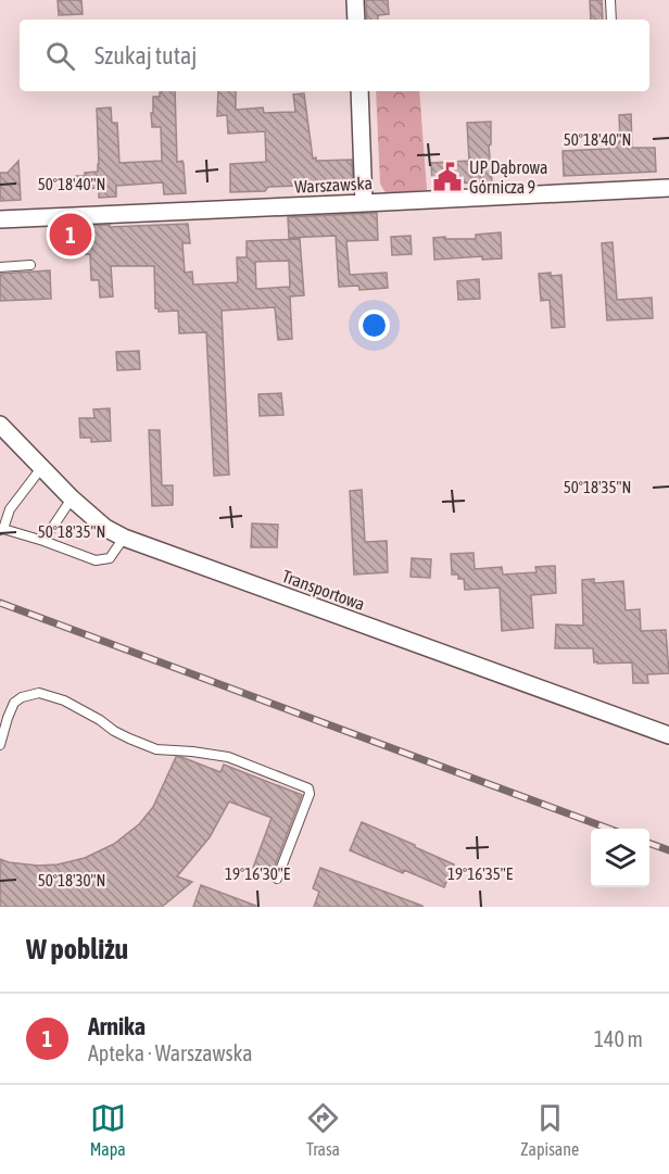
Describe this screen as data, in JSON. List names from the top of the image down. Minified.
{"streets":{"street":["Warszawska","Transportowa"]},"places":{"public building":["UP Dąbrowa Górnicza 9"]},"page":{"search":"Szukaj tutaj","pins":"1","heading":"W pobliżu","list":[{"mark":"1","name":"Arnika","note":"Apteka · Warszawska","value":"140 m"}],"nav":["Mapa","Trasa","Zapisane"]},"coordinates":["50°18'40\"N","50°18'35\"N","19°16'30\"E","19°16'35\"E","50°18'30\"N"]}
